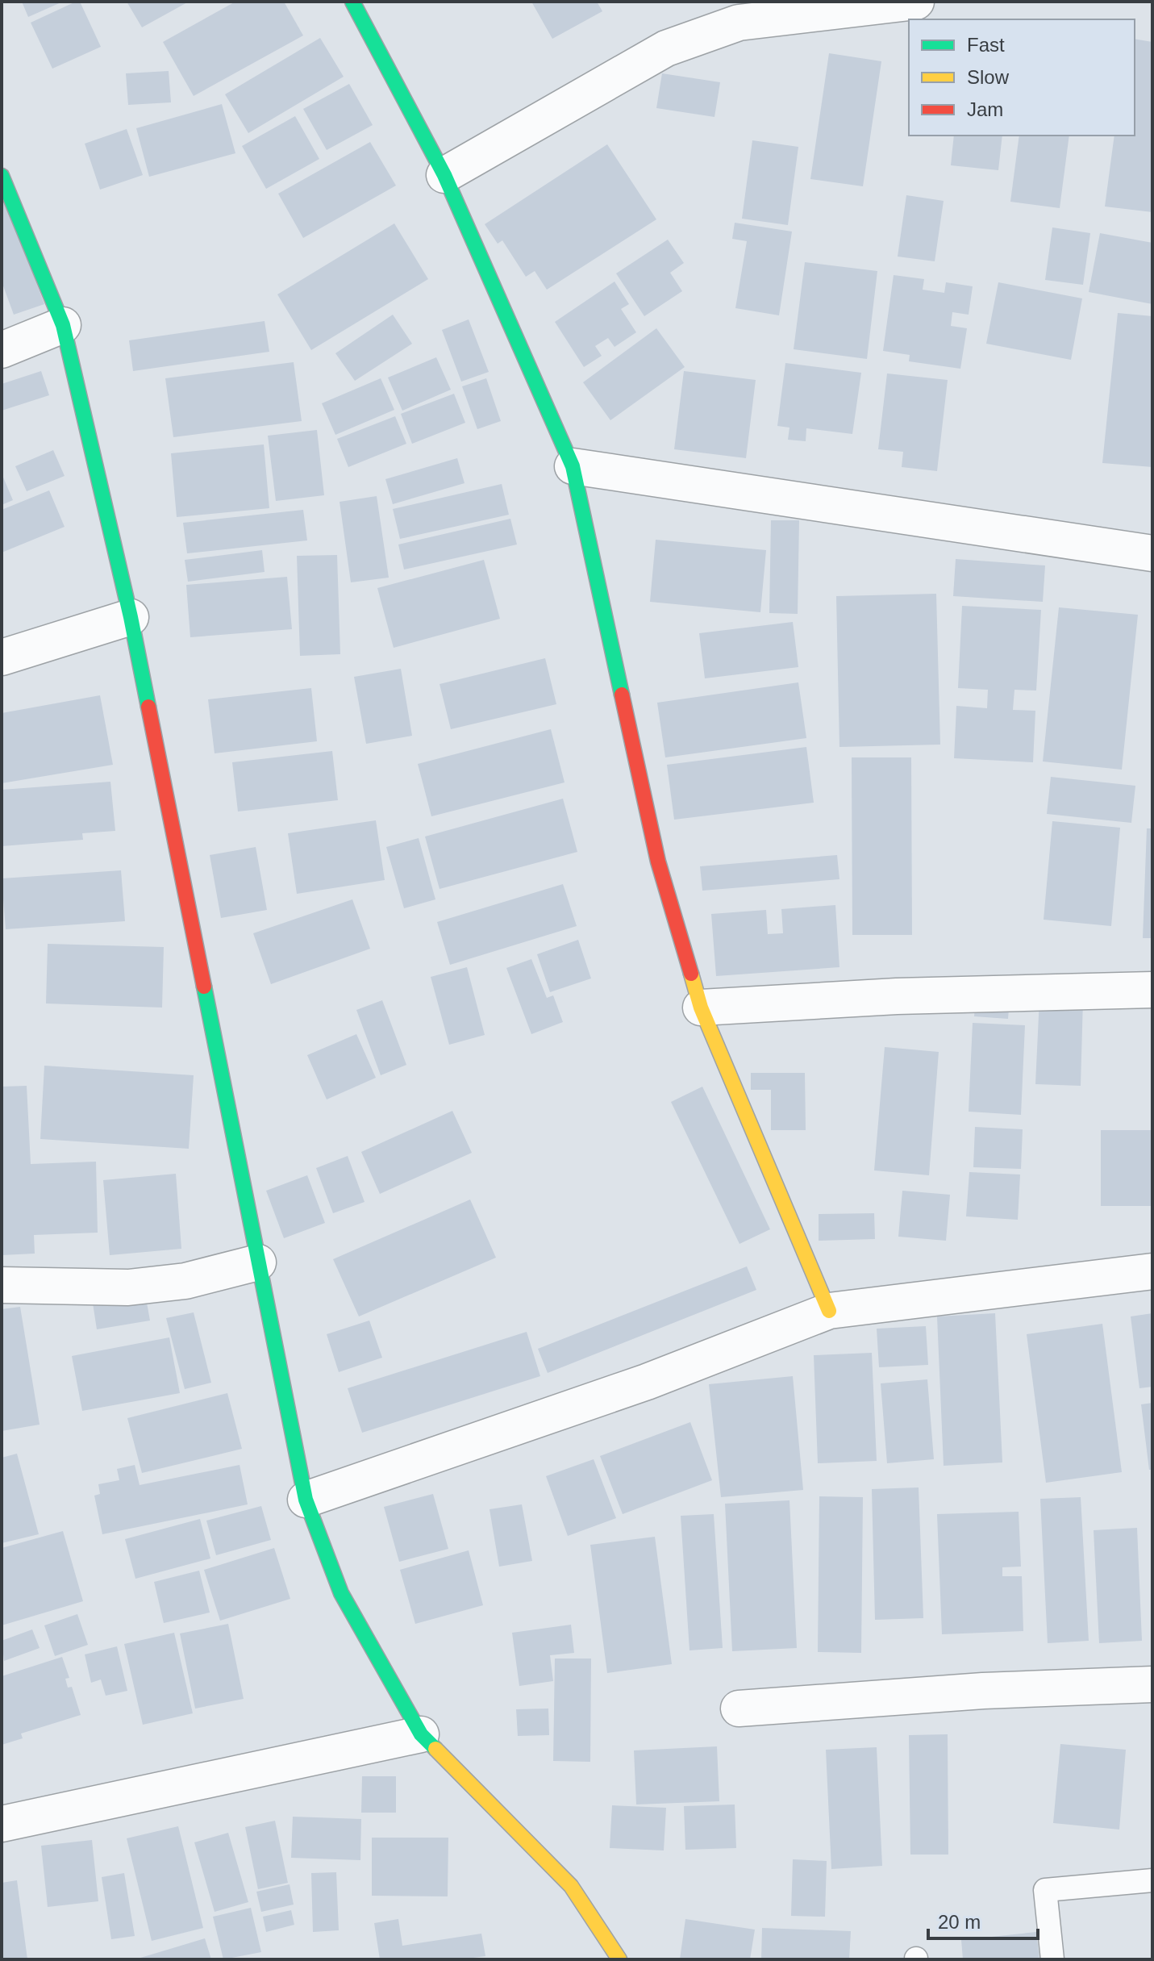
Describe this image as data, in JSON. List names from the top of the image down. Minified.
{"legend":["Fast","Slow","Jam"],"scale_bar":"20 m"}
